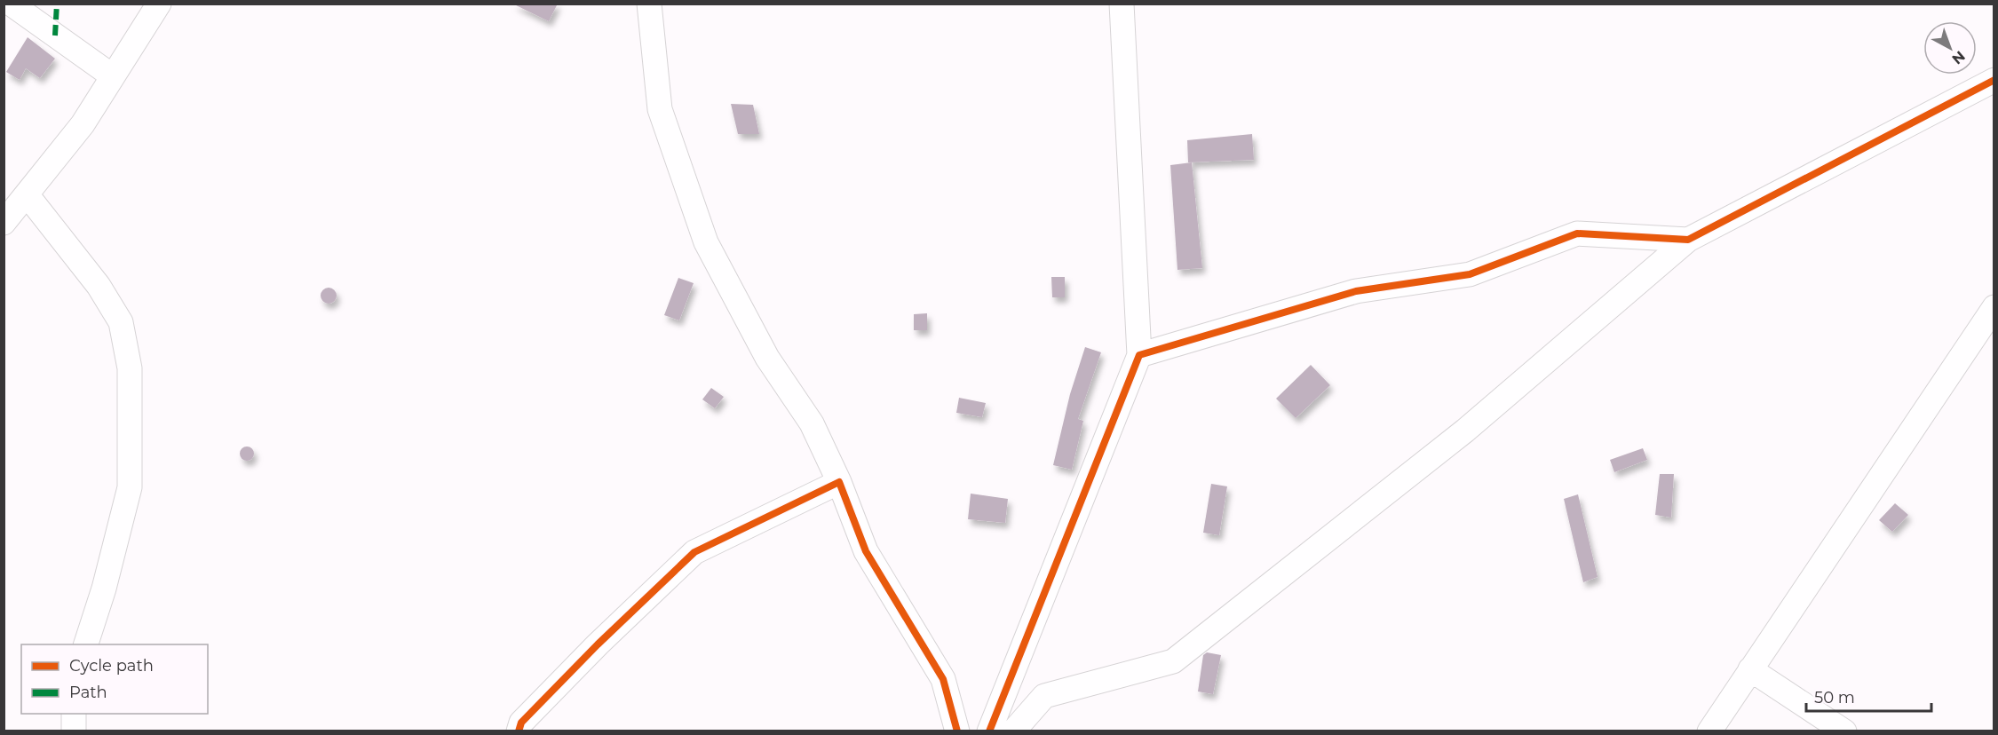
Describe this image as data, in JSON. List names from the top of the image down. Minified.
{"legend":["Cycle path","Path"],"scale_bar":"50 m","north":"bottom right"}
